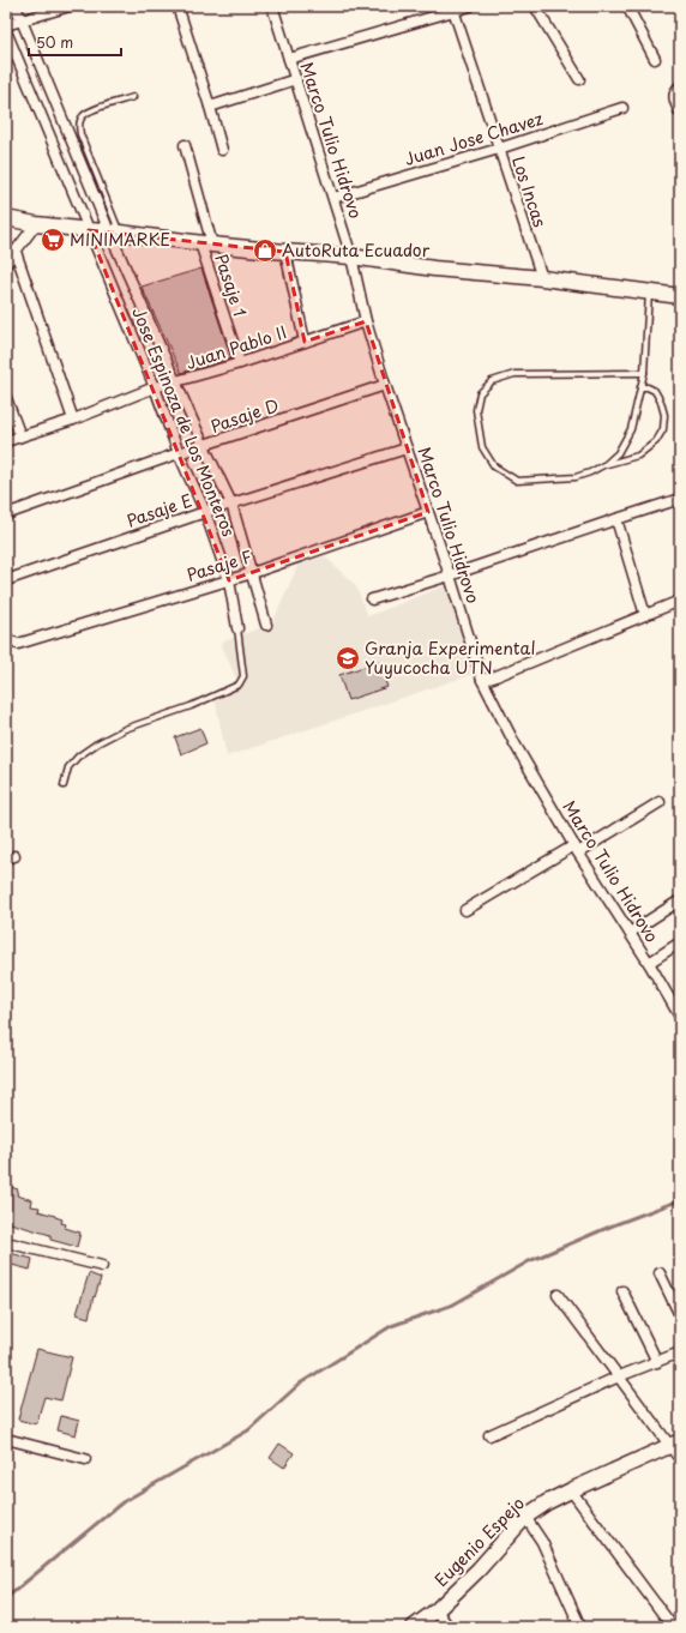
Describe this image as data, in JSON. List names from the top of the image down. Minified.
{"streets":{"street":["Juan Jose Chavez","Marco Tulio Hidrovo","Los Incas","Pasaje 1","Juan Pablo II","Pasaje D","Jose Espinoza de Los Monteros","Pasaje E","Pasaje F","Eugenio Espejo"]},"crossings":[["Juan Jose Chavez","Marco Tulio Hidrovo"],["Juan Jose Chavez","Los Incas"],["Marco Tulio Hidrovo","Juan Pablo II"],["Marco Tulio Hidrovo","Pasaje D"],["Marco Tulio Hidrovo","Pasaje E"],["Marco Tulio Hidrovo","Pasaje F"],["Pasaje 1","Juan Pablo II"],["Juan Pablo II","Jose Espinoza de Los Monteros"],["Pasaje D","Jose Espinoza de Los Monteros"],["Jose Espinoza de Los Monteros","Pasaje E"],["Jose Espinoza de Los Monteros","Pasaje F"]],"places":{"supermarket":["MINIMARKE"],"shop":["AutoRuta Ecuador"],"school or university":["Granja Experimental Yuyucocha UTN"]},"scale_bar":"50 m"}
